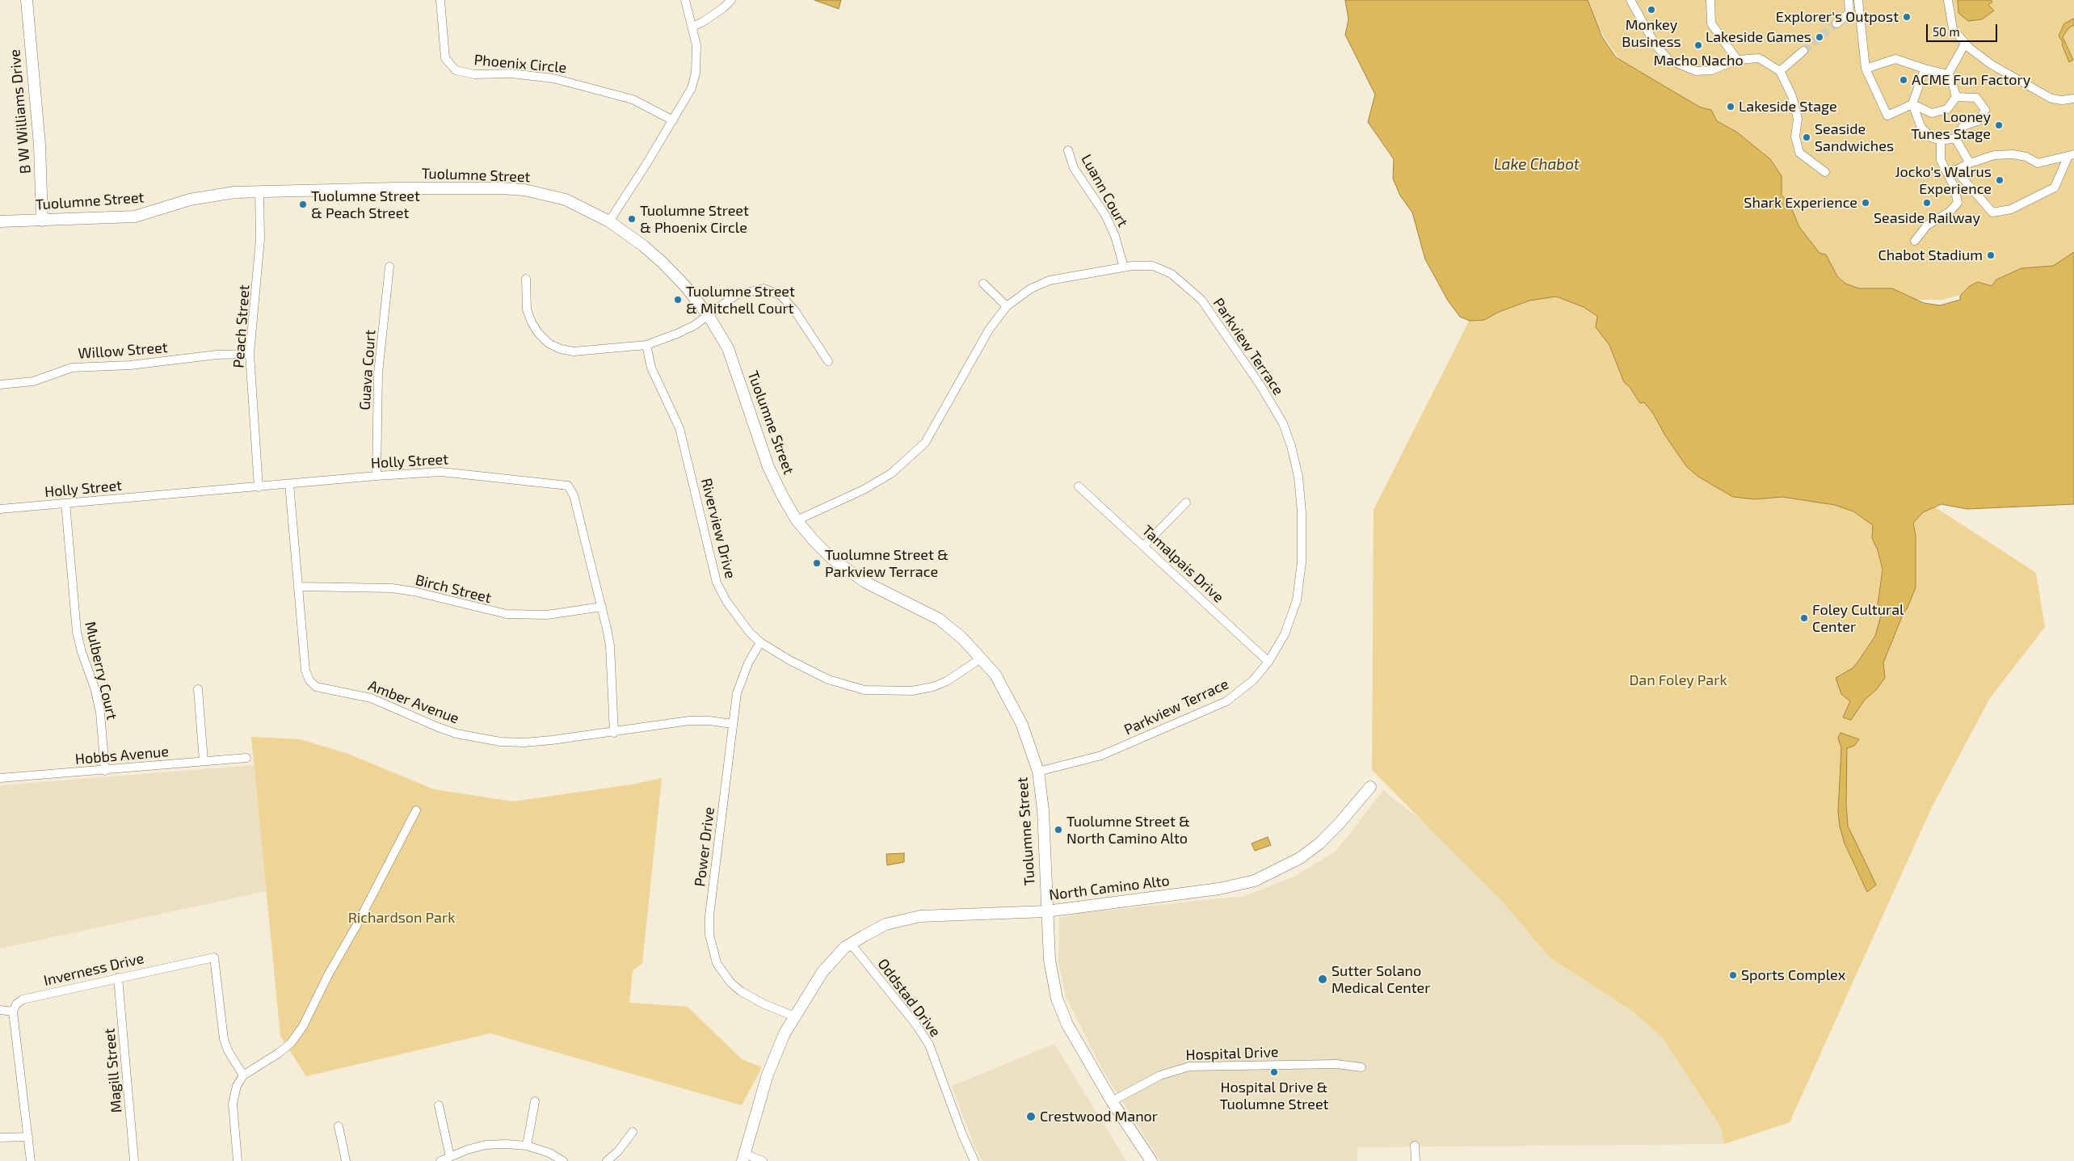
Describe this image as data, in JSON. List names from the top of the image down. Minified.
{"streets":{"main road":["B W Williams Drive","Tuolumne Street","North Camino Alto"],"street":["Phoenix Circle","Luann Court","Peach Street","Parkview Terrace","Willow Street","Guava Court","Holly Street","Riverview Drive","Tamalpais Drive","Birch Street","Mulberry Court","Amber Avenue","Hobbs Avenue","Power Drive","Inverness Drive","Oddstad Drive","Hospital Drive","Magill Street"]},"crossings":[["B W Williams Drive","Tuolumne Street"],["Tuolumne Street","Peach Street"],["Tuolumne Street","Parkview Terrace"],["Tuolumne Street","Riverview Drive"],["Tuolumne Street","North Camino Alto"],["Tuolumne Street","Hospital Drive"],["Luann Court","Parkview Terrace"],["Peach Street","Willow Street"],["Peach Street","Holly Street"],["Parkview Terrace","Tamalpais Drive"],["Guava Court","Holly Street"],["Holly Street","Birch Street"],["Holly Street","Mulberry Court"],["Holly Street","Amber Avenue"],["Riverview Drive","Power Drive"],["Birch Street","Amber Avenue"],["Mulberry Court","Hobbs Avenue"],["Amber Avenue","Power Drive"],["Power Drive","North Camino Alto"],["North Camino Alto","Oddstad Drive"],["Inverness Drive","Magill Street"]],"water":["Lake Chabot"],"parks":["Dan Foley Park","Richardson Park"],"places":["Monkey Business","Explorer's Outpost","Lakeside Games","Macho Nacho","ACME Fun Factory","Lakeside Stage","Looney Tunes Stage","Seaside Sandwiches","Jocko's Walrus Experience","Shark Experience","Seaside Railway","Tuolumne Street & Peach Street","Tuolumne Street & Phoenix Circle","Chabot Stadium","Tuolumne Street & Mitchell Court","Tuolumne Street & Parkview Terrace","Foley Cultural Center","Tuolumne Street & North Camino Alto","Sports Complex","Sutter Solano Medical Center","Hospital Drive & Tuolumne Street","Crestwood Manor"],"scale_bar":"50 m"}
